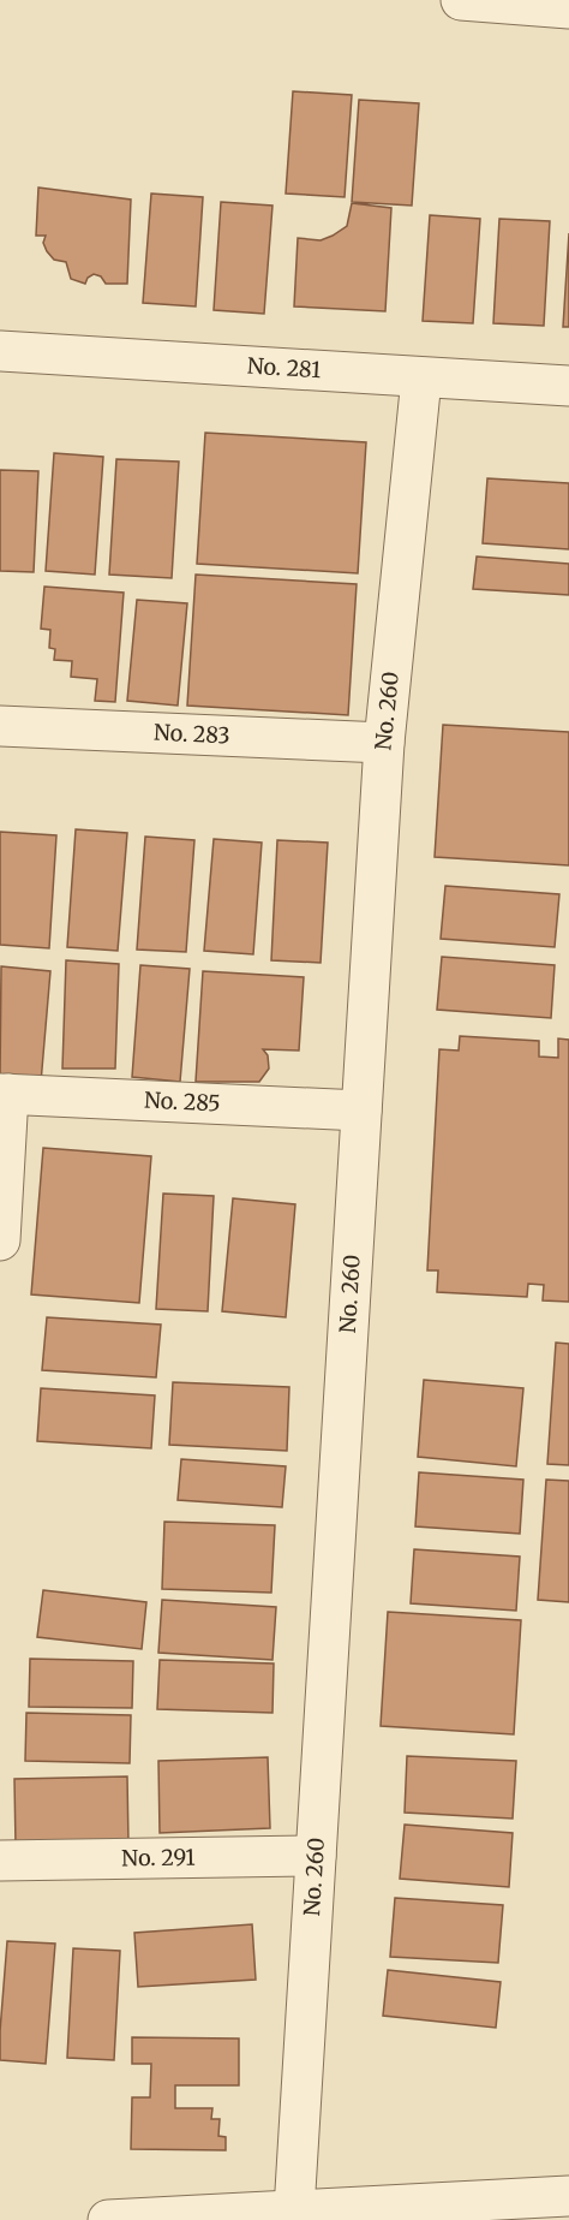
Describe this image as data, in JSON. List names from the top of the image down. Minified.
{"streets":{"street":["No. 281","No. 260","No. 283","No. 285","No. 291"]},"crossings":[["No. 281","No. 260"],["No. 260","No. 283"],["No. 260","No. 285"],["No. 260","No. 291"]]}
